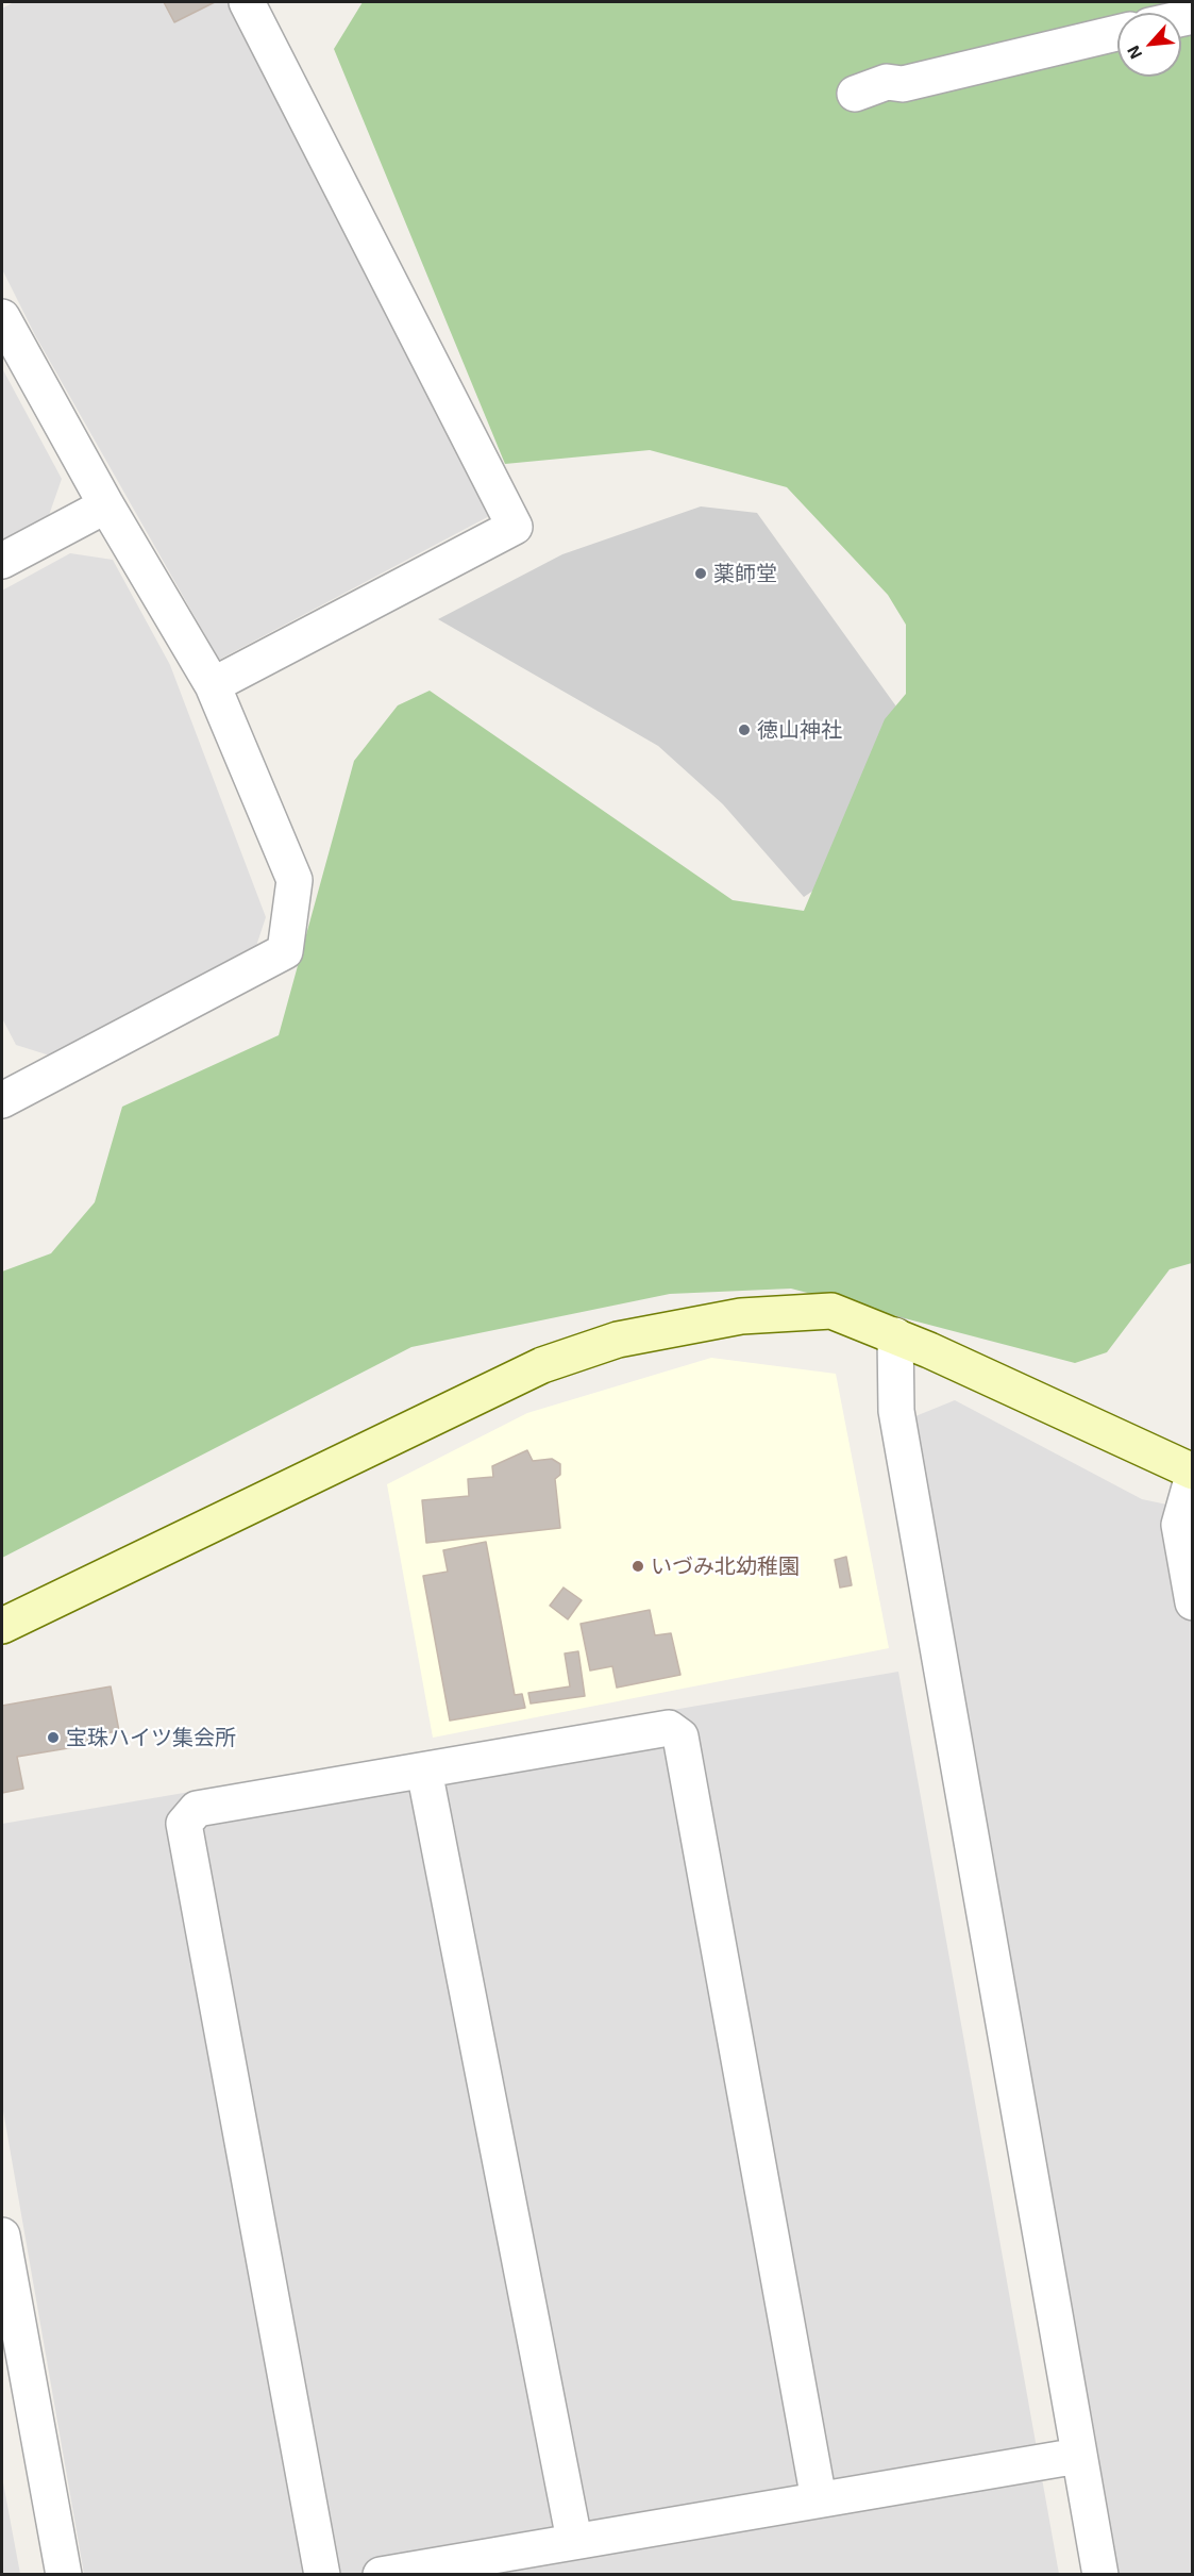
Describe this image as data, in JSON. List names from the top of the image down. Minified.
{"places":["薬師堂","徳山神社","いづみ北幼稚園","宝珠ハイツ集会所"],"north":"bottom left"}
